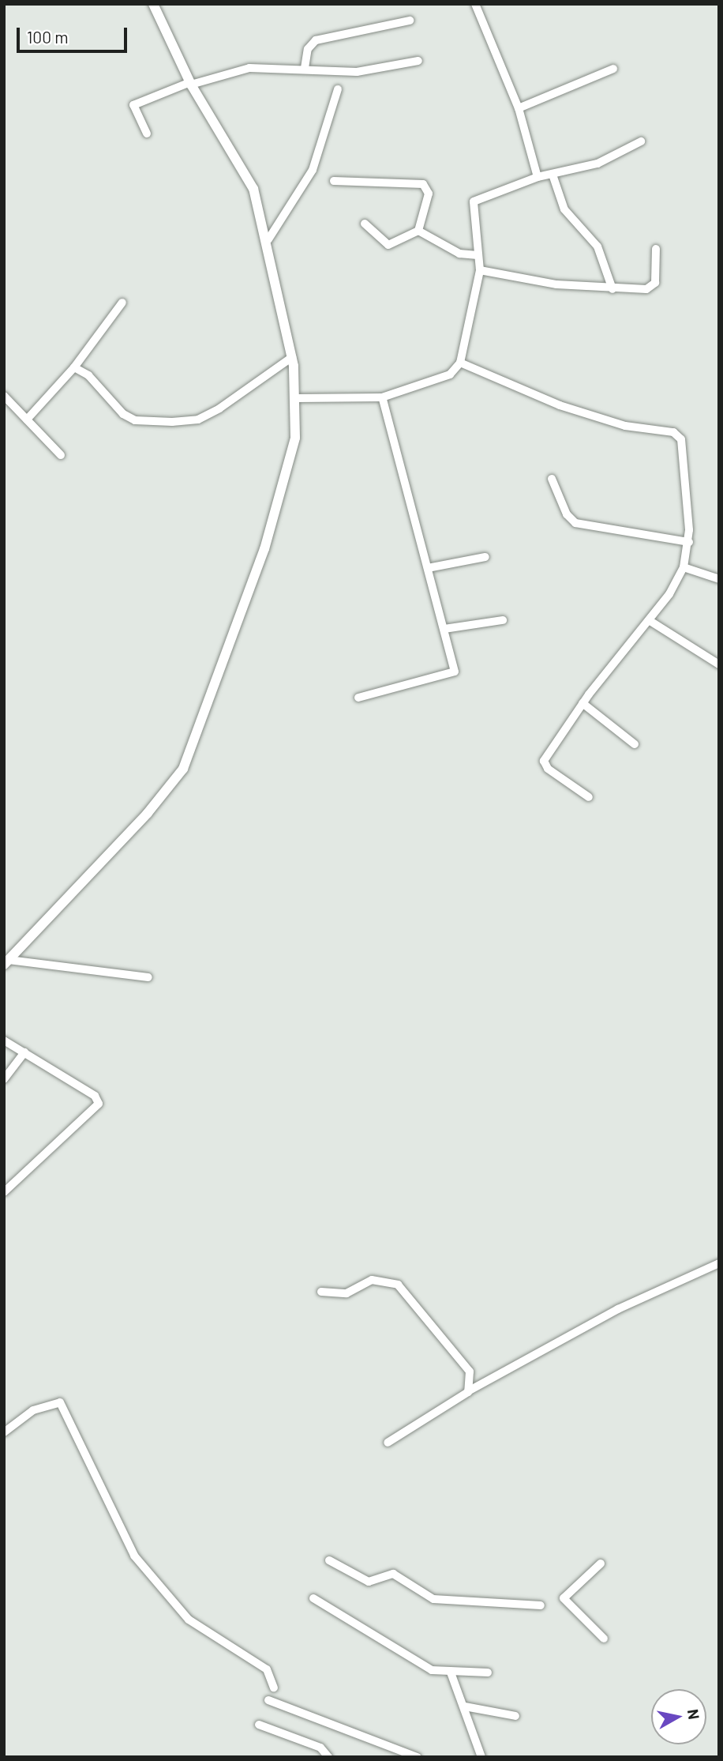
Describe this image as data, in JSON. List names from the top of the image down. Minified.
{"scale_bar":"100 m","north":"right"}
